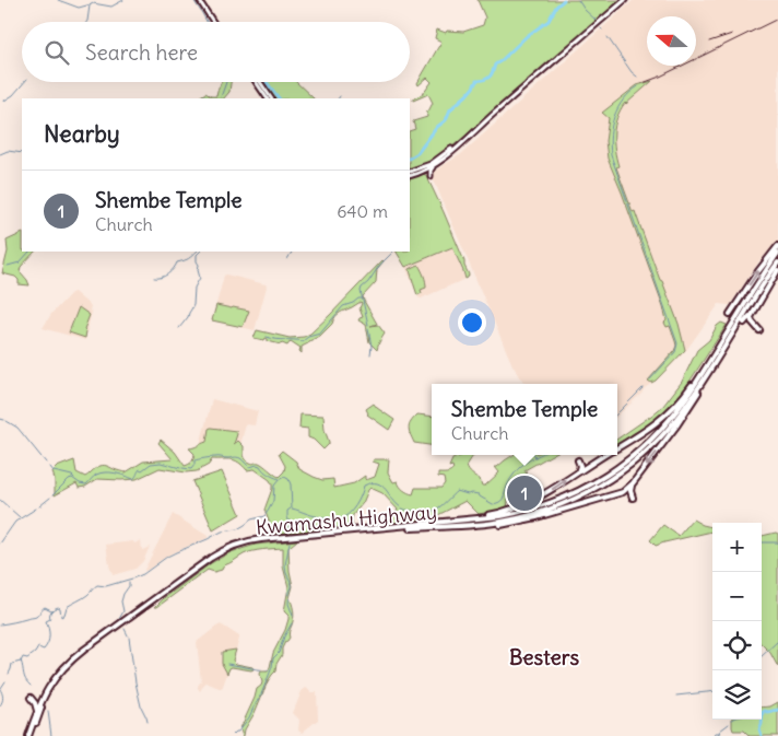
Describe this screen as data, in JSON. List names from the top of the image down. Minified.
{"streets":{"main road":["Kwamashu Highway"]},"districts":["Besters"],"north":"left","page":{"search":"Search here","heading":"Nearby","list":[{"mark":"1","name":"Shembe Temple","note":"Church","value":"640 m"}],"popup":["Shembe Temple","Church"],"pins":"1","map_buttons":["+","−"]}}
